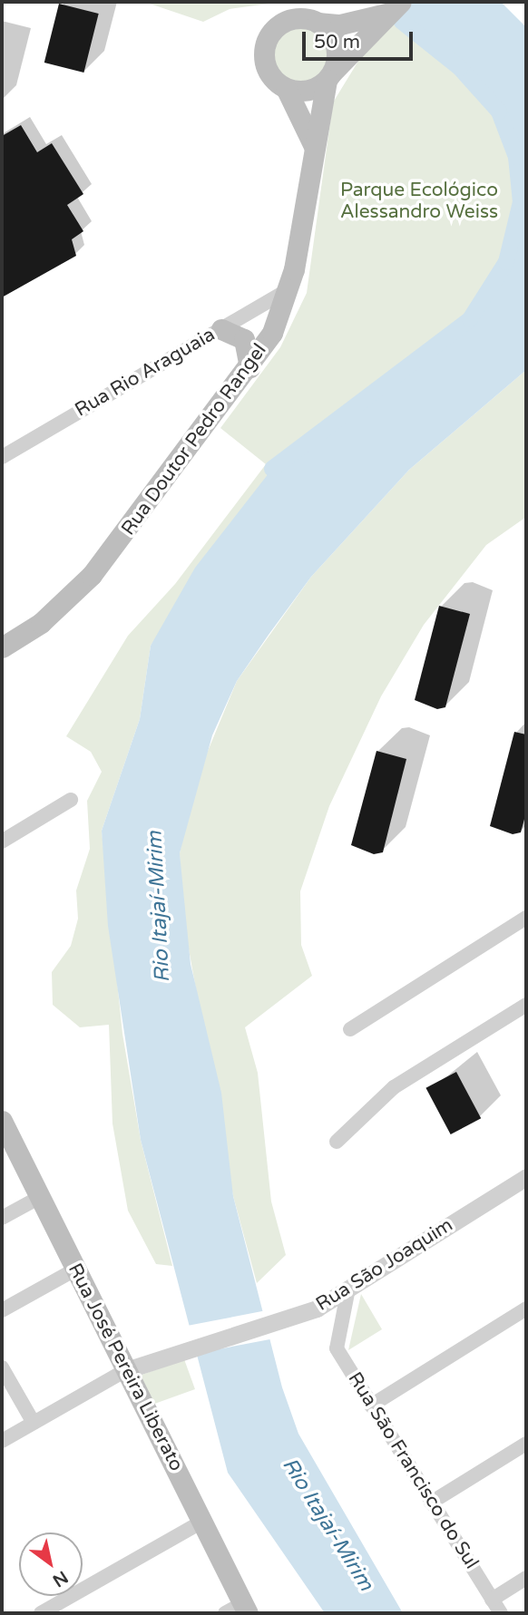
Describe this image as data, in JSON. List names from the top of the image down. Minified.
{"streets":{"main road":["Rua Doutor Pedro Rangel","Rua José Pereira Liberato"],"street":["Rua Rio Araguaia","Rua São Joaquim","Rua São Francisco do Sul"]},"crossings":[["Rua Rio Araguaia","Rua Doutor Pedro Rangel"],["Rua São Joaquim","Rua José Pereira Liberato"],["Rua São Joaquim","Rua São Francisco do Sul"]],"water":["Rio Itajaí-Mirim"],"parks":["Parque Ecológico Alessandro Weiss"],"scale_bar":"50 m","north":"bottom right"}
